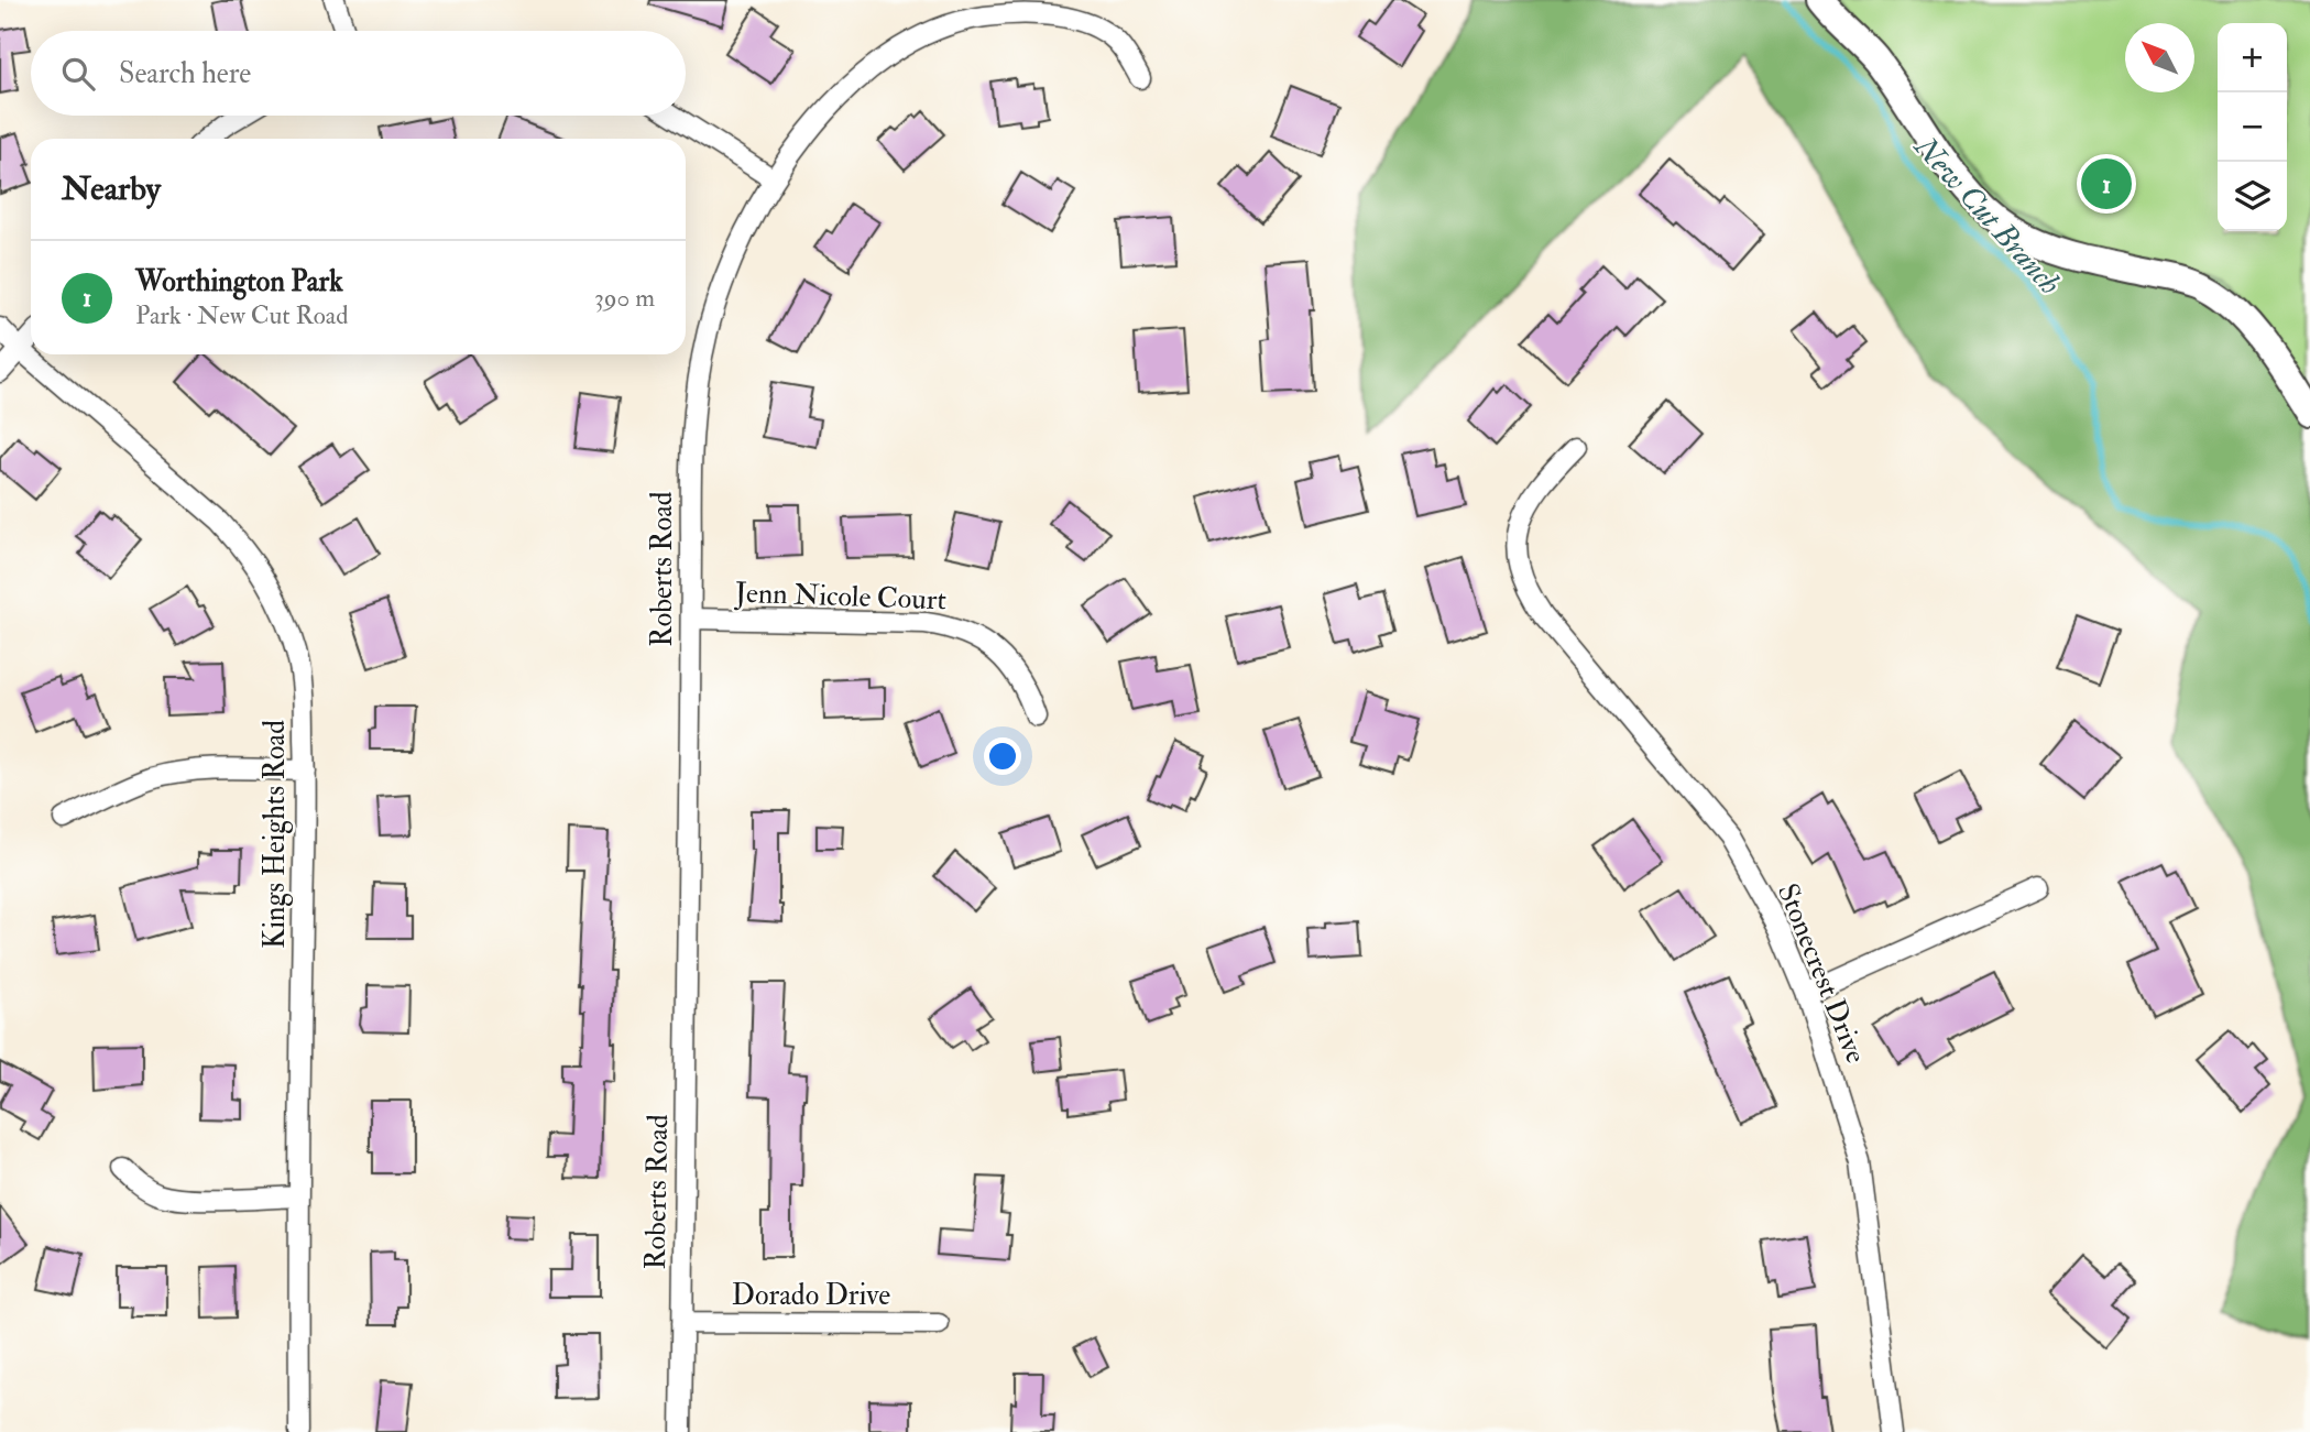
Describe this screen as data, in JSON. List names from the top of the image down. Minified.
{"streets":{"street":["Roberts Road","Jenn Nicole Court","Kings Heights Road","Stonecrest Drive","Dorado Drive"]},"crossings":[["Roberts Road","Jenn Nicole Court"],["Roberts Road","Dorado Drive"]],"water":["New Cut Branch"],"north":"top left","page":{"map_buttons":["+","−"],"search":"Search here","heading":"Nearby","pins":"1","list":[{"mark":"1","name":"Worthington Park","note":"Park · New Cut Road","value":"390 m"}]}}
